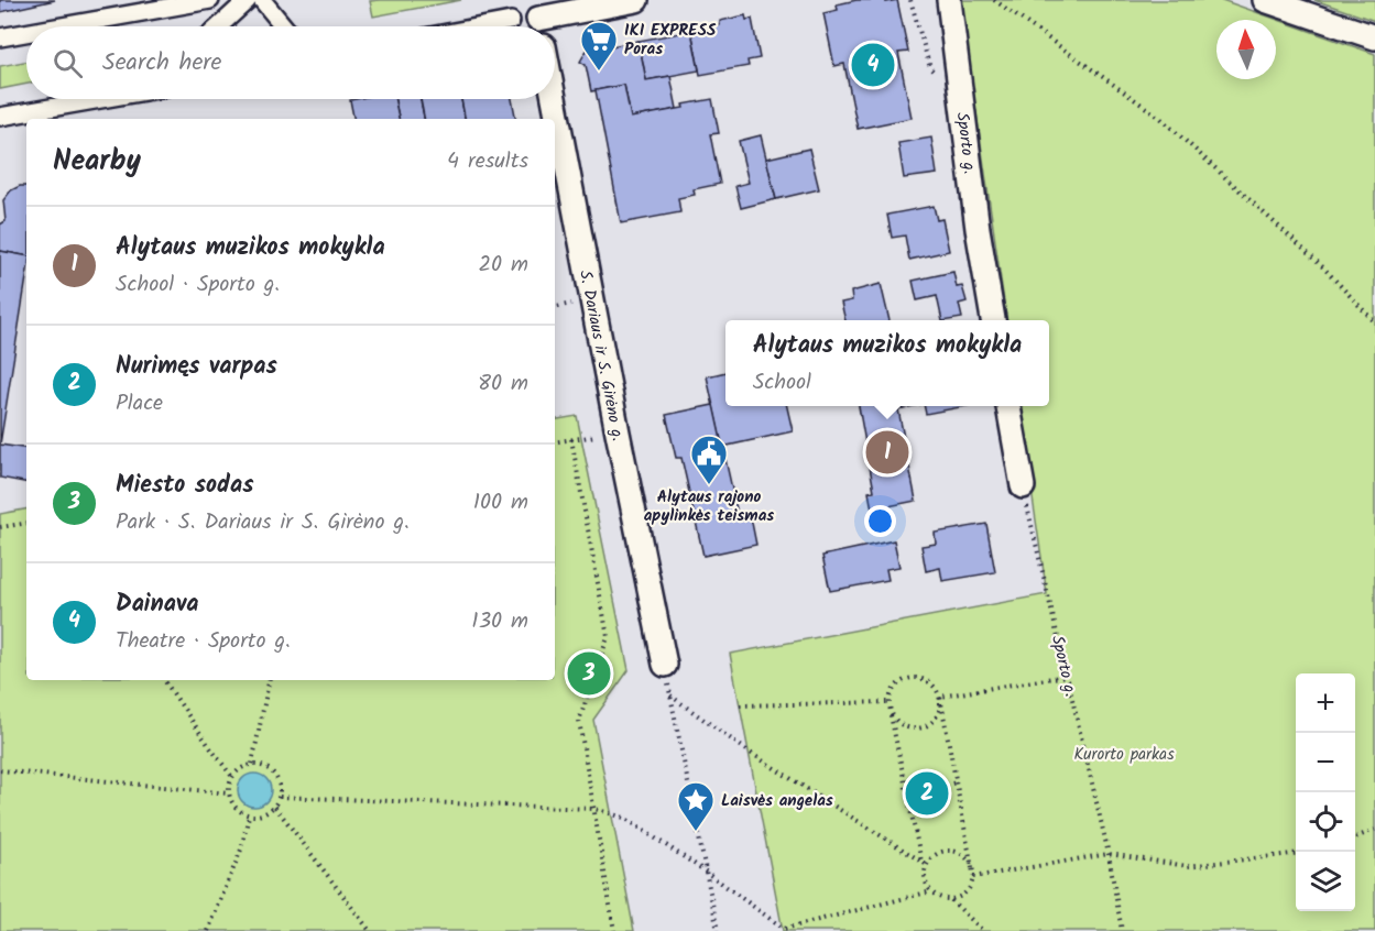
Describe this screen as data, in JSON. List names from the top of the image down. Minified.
{"streets":{"street":["Sporto g.","S. Dariaus ir S. Girėno g."]},"parks":["Kurorto parkas"],"places":{"supermarket":["IKI EXPRESS Poras"],"public building":["Alytaus rajono apylinkės teismas"],"place":["Laisvės angelas"]},"north":"top","page":{"search":"Search here","pins":["4","1","3","2"],"heading":["Nearby","4 results"],"list":[{"mark":"1","name":"Alytaus muzikos mokykla","note":"School · Sporto g.","value":"20 m"},{"mark":"2","name":"Nurimęs varpas","note":"Place","value":"80 m"},{"mark":"3","name":"Miesto sodas","note":"Park · S. Dariaus ir S. Girėno g.","value":"100 m"},{"mark":"4","name":"Dainava","note":"Theatre · Sporto g.","value":"130 m"}],"popup":["Alytaus muzikos mokykla","School"],"map_buttons":["+","−"]}}
